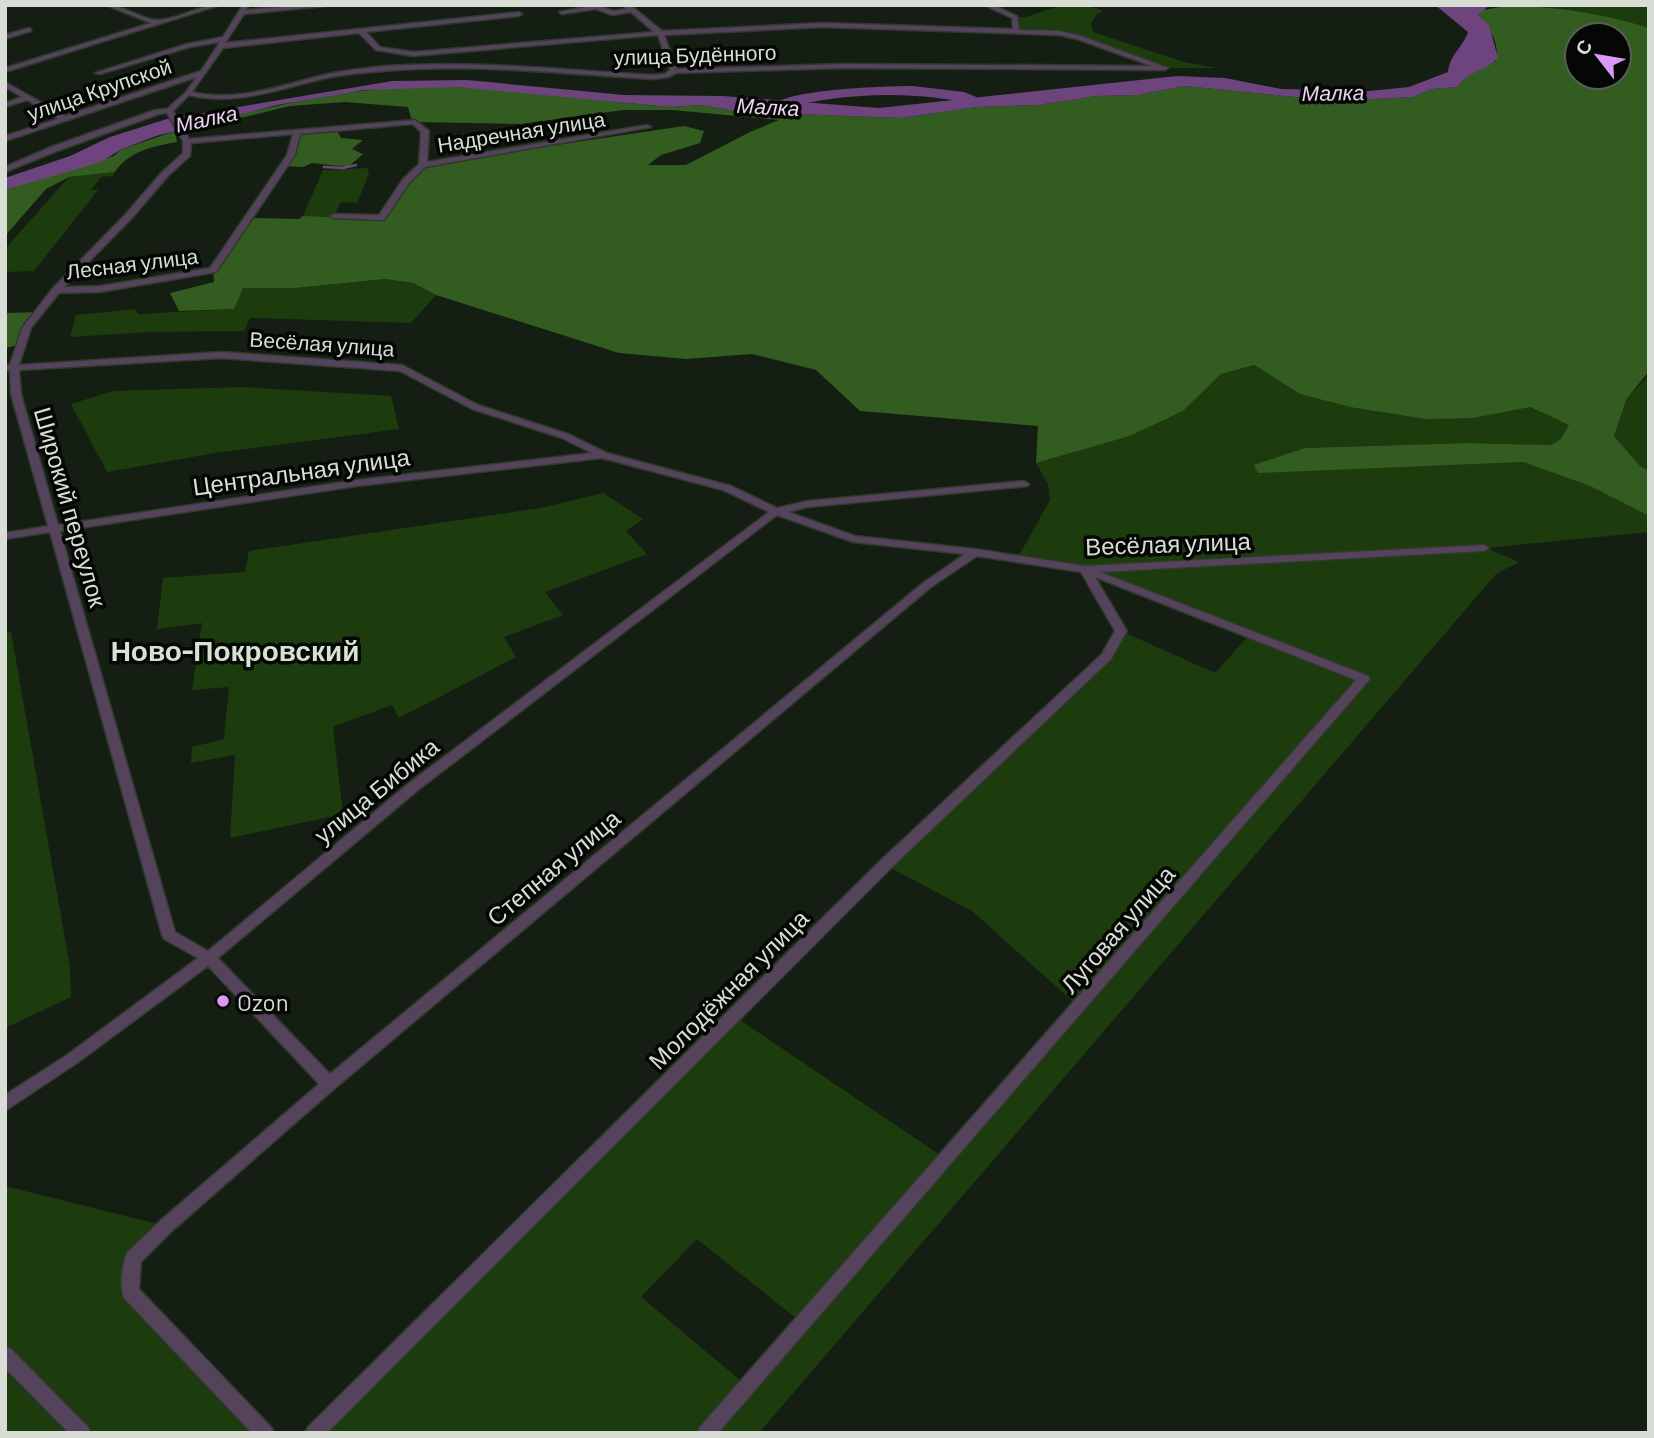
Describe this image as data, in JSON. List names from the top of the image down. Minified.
{"streets":{"street":["улица Будённого","улица Крупской","Надречная улица","Лесная улица","Весёлая улица","Центральная улица","Широкий переулок","улица Бибика","Степная улица","Луговая улица","Молодёжная улица"]},"crossings":[["Надречная улица","Лесная улица"],["Надречная улица","Широкий переулок"],["Лесная улица","Широкий переулок"],["Весёлая улица","Центральная улица"],["Весёлая улица","Широкий переулок"],["Весёлая улица","улица Бибика"],["Весёлая улица","Степная улица"],["Весёлая улица","Луговая улица"],["Весёлая улица","Молодёжная улица"],["Центральная улица","Широкий переулок"],["Широкий переулок","улица Бибика"],["Широкий переулок","Степная улица"],["Луговая улица","Молодёжная улица"]],"districts":["Ново-Покровский"],"water":["Малка"],"places":["Ozon"],"north":"top left"}
